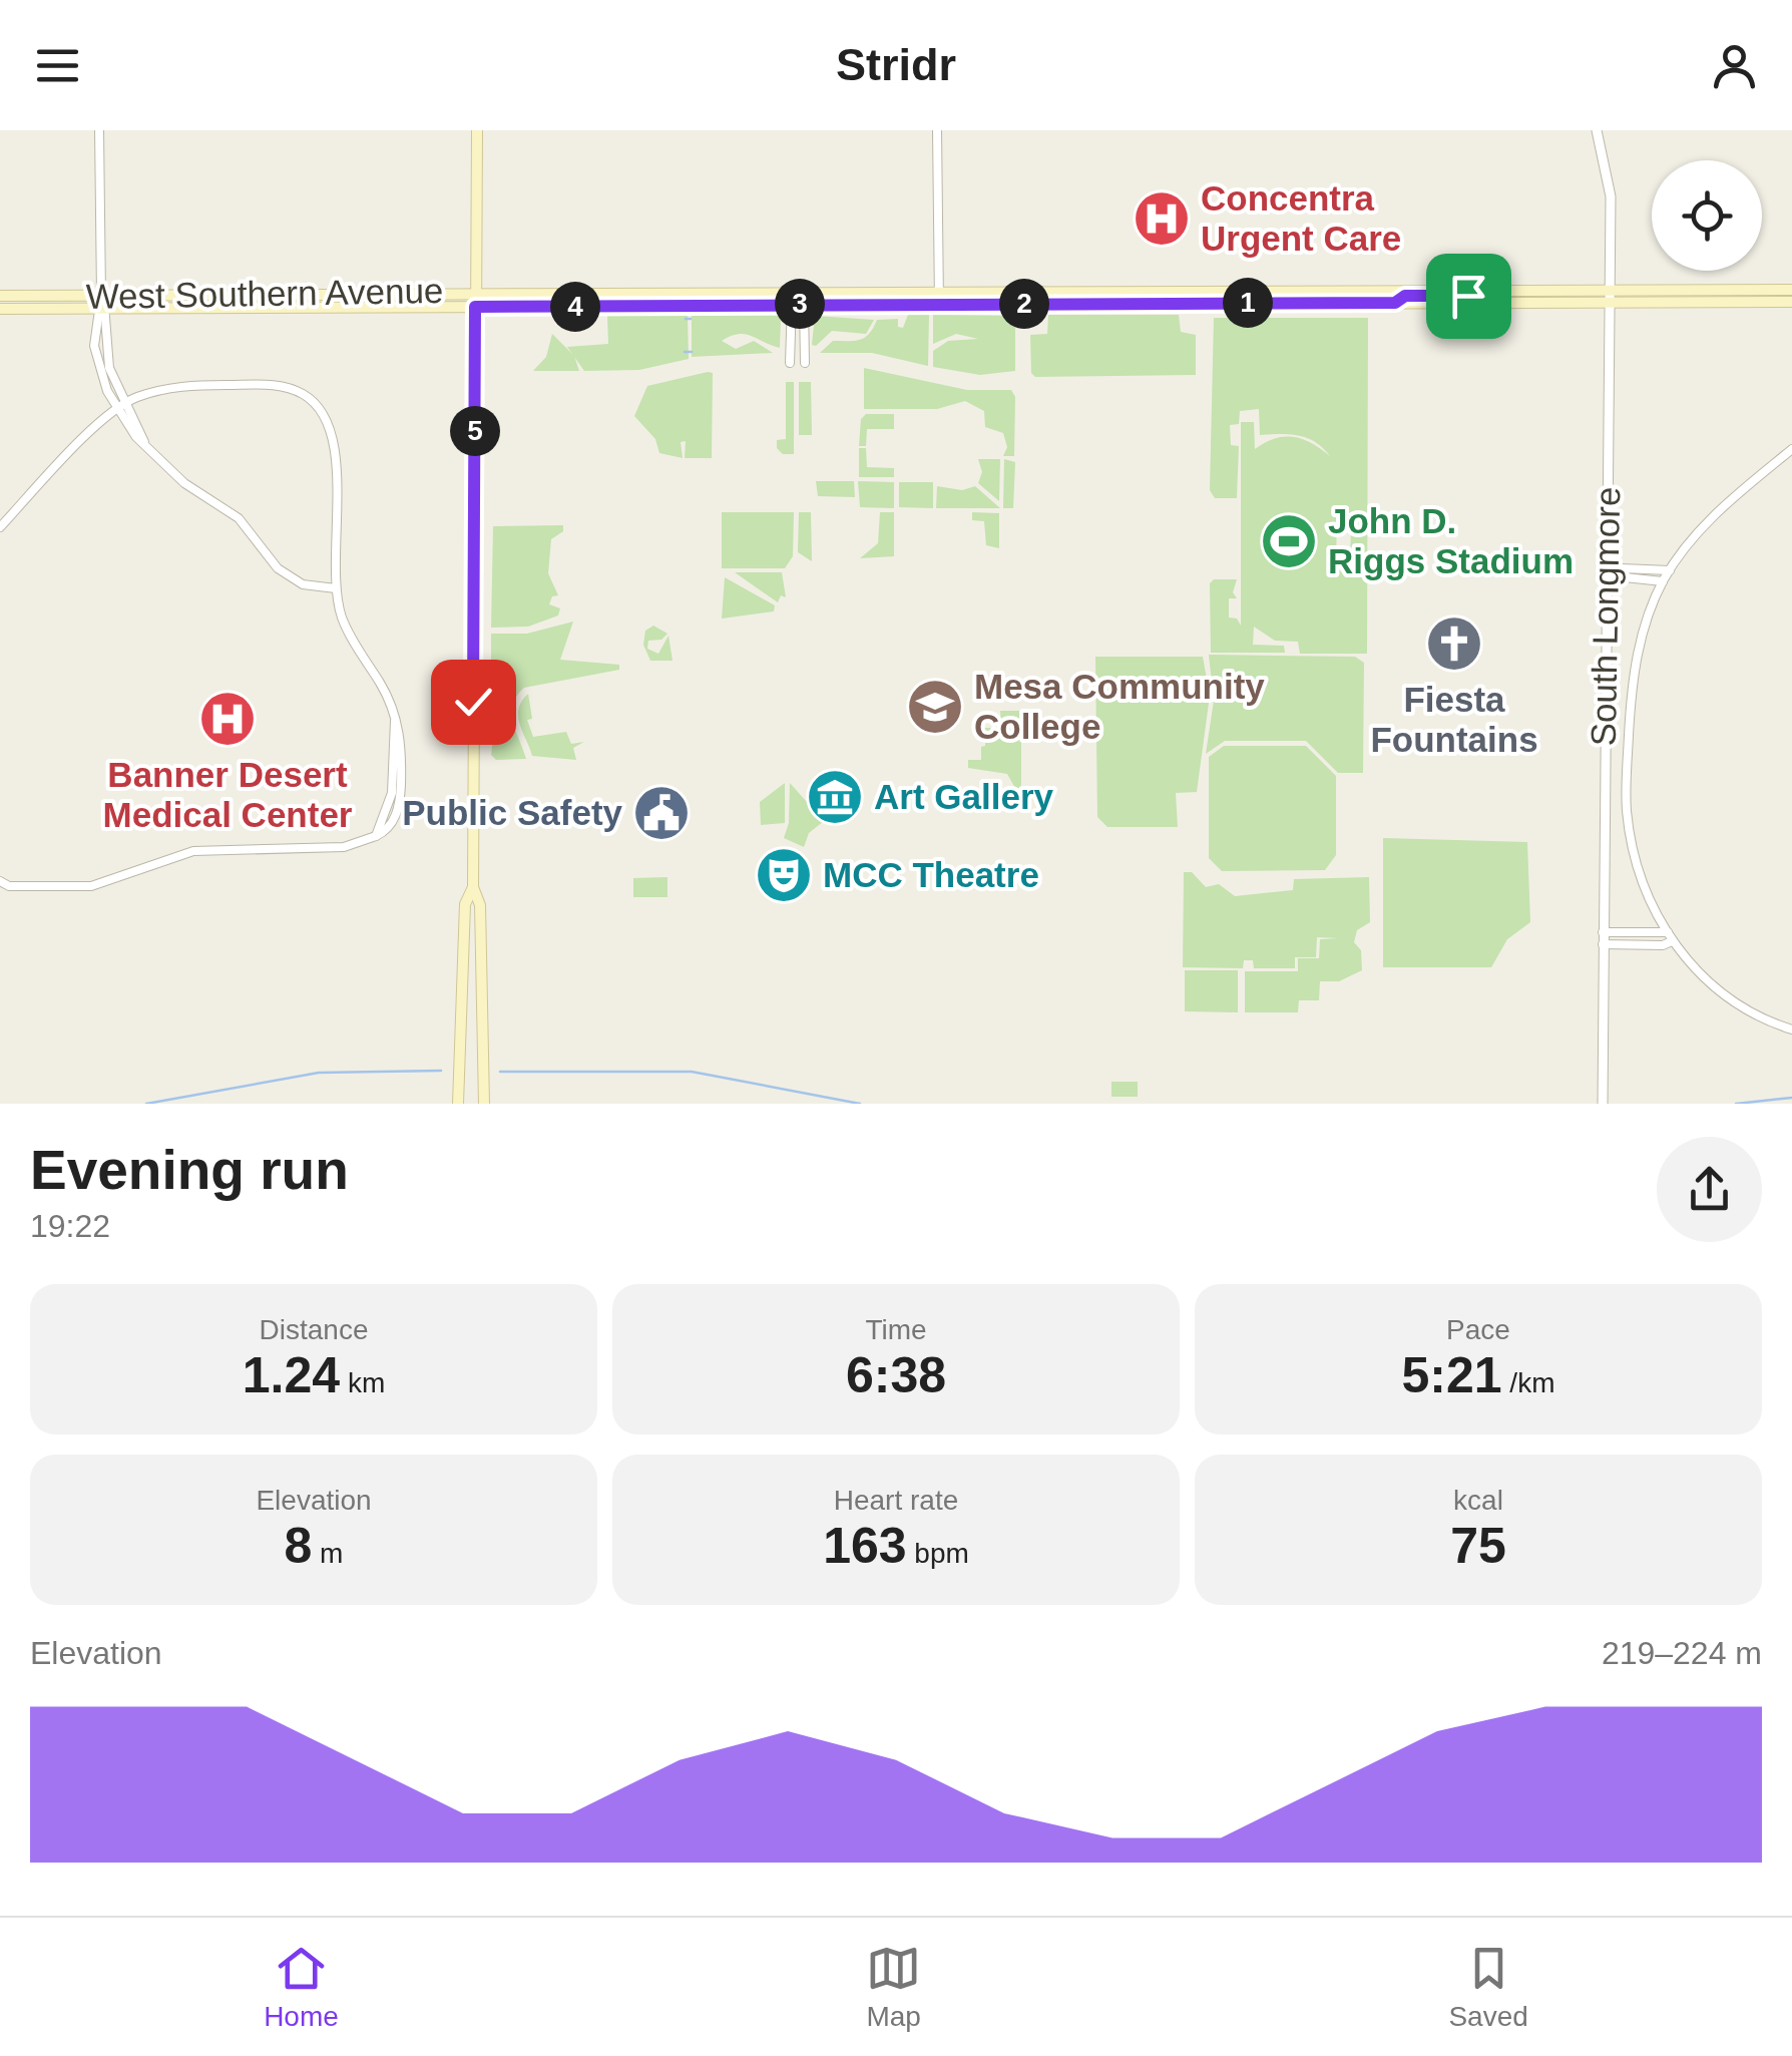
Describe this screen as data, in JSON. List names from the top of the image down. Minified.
{"streets":{"main road":["West Southern Avenue"],"street":["South Longmore"]},"crossings":[["West Southern Avenue","South Longmore"]],"places":{"hospital":["Concentra Urgent Care","Banner Desert Medical Center"],"sports":["John D. Riggs Stadium"],"church":["Fiesta Fountains"],"school or university":["Mesa Community College"],"museum":["Art Gallery"],"public building":["Public Safety"],"theatre":["MCC Theatre"]},"page":{"header":"Stridr","pins":["1","2","3","4","5"],"heading":["Evening run","19:22"],"stats":[["Distance","1.24 km"],["Time","6:38"],["Pace","5:21 /km"],["Elevation","8 m"],["Heart rate","163 bpm"],["kcal","75"]],"chart":["Elevation","219–224 m"],"tabs":["Home","Map","Saved"]}}
